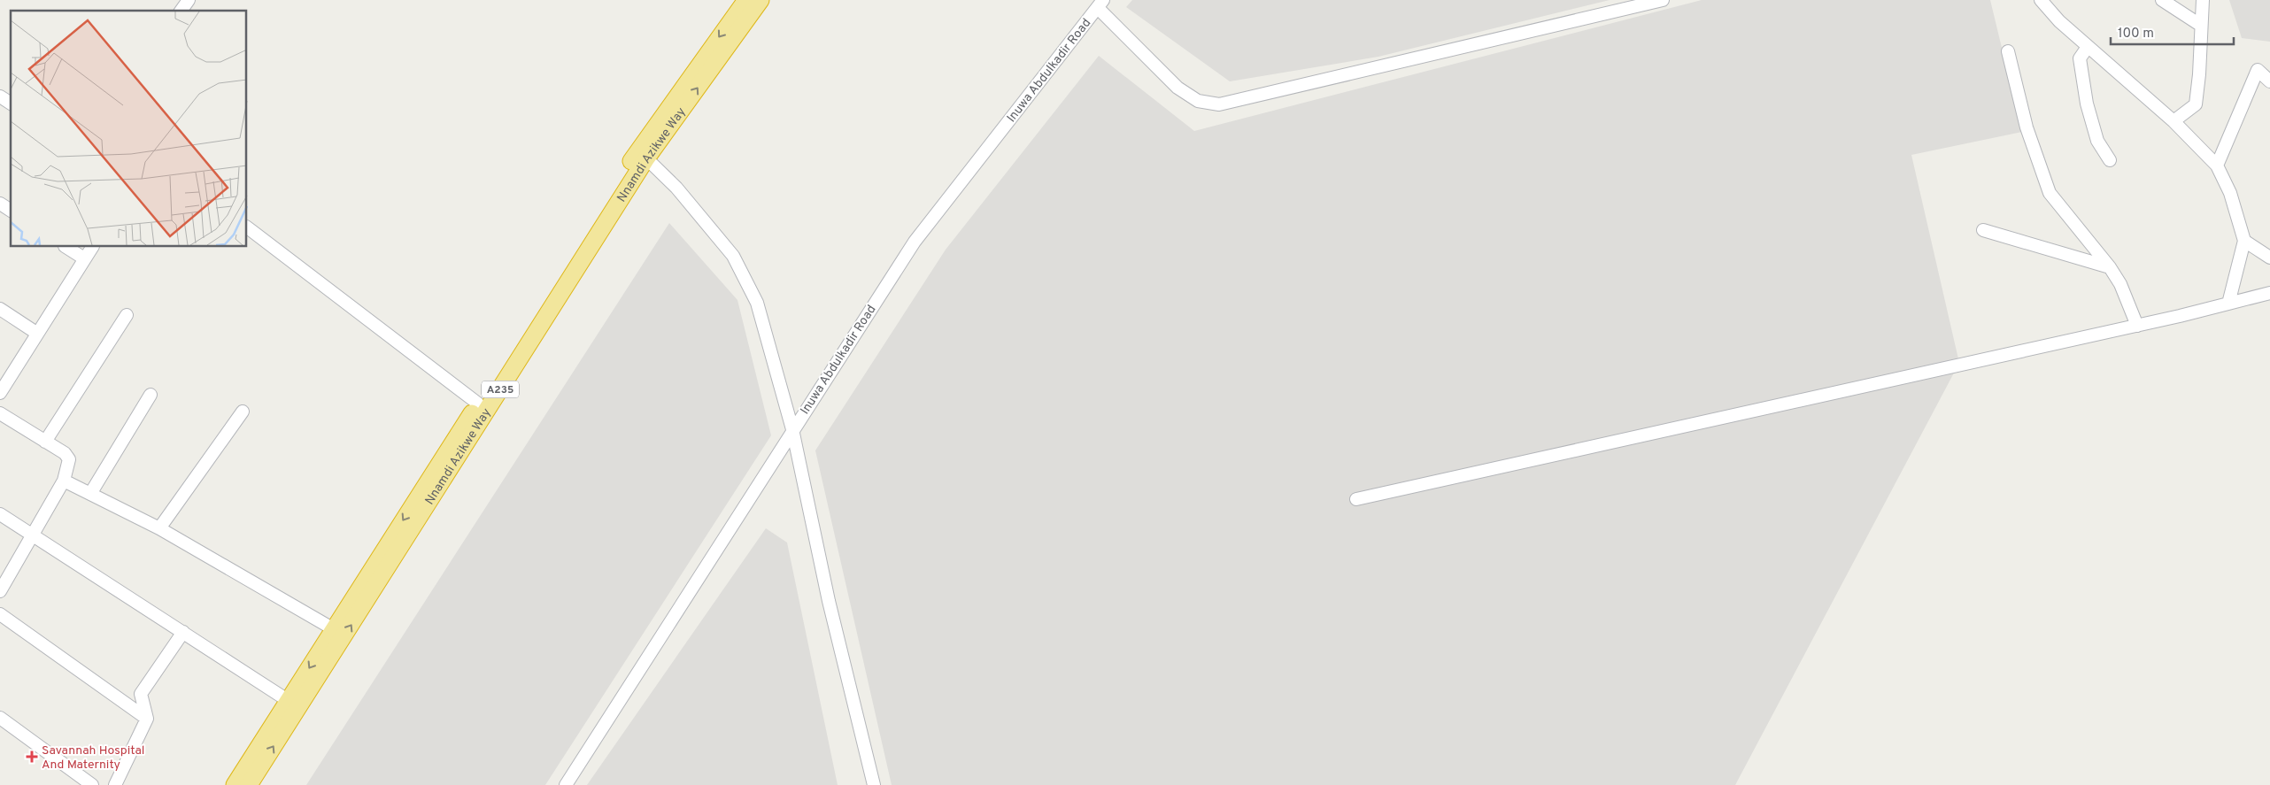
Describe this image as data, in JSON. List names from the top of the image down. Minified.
{"streets":{"highway":["Nnamdi Azikwe Way","A235"],"street":["Inuwa Abdulkadir Road"]},"places":{"health":["Savannah Hospital And Maternity"]},"scale_bar":"100 m"}
